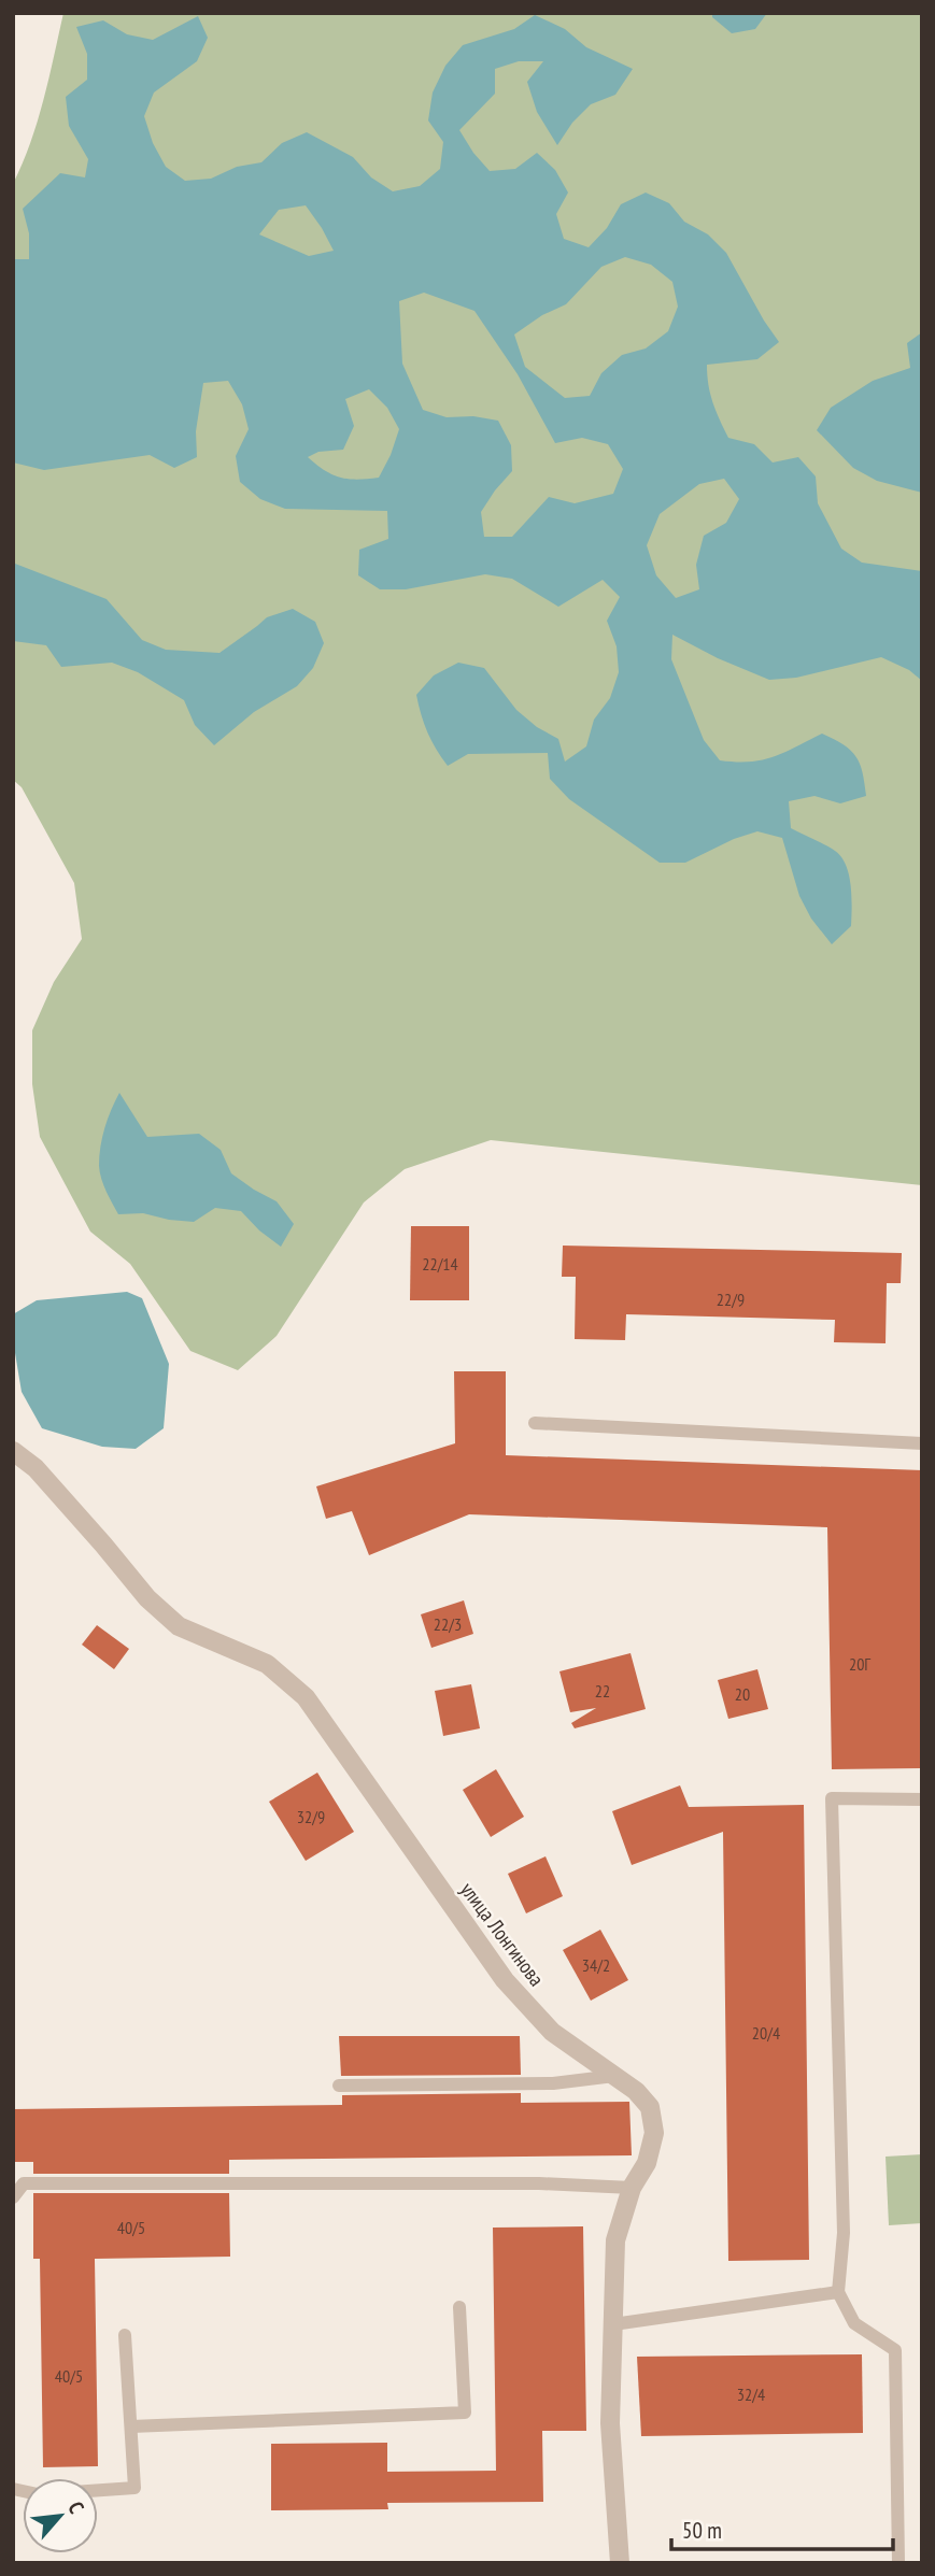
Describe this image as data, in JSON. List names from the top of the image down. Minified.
{"streets":{"street":["улица Лонгинова"]},"house_numbers":["22/14","22/9","22/3","20Г","22","20","32/9","34/2","20/4","40/5","40/5","32/4"],"scale_bar":"50 m","north":"top right"}
